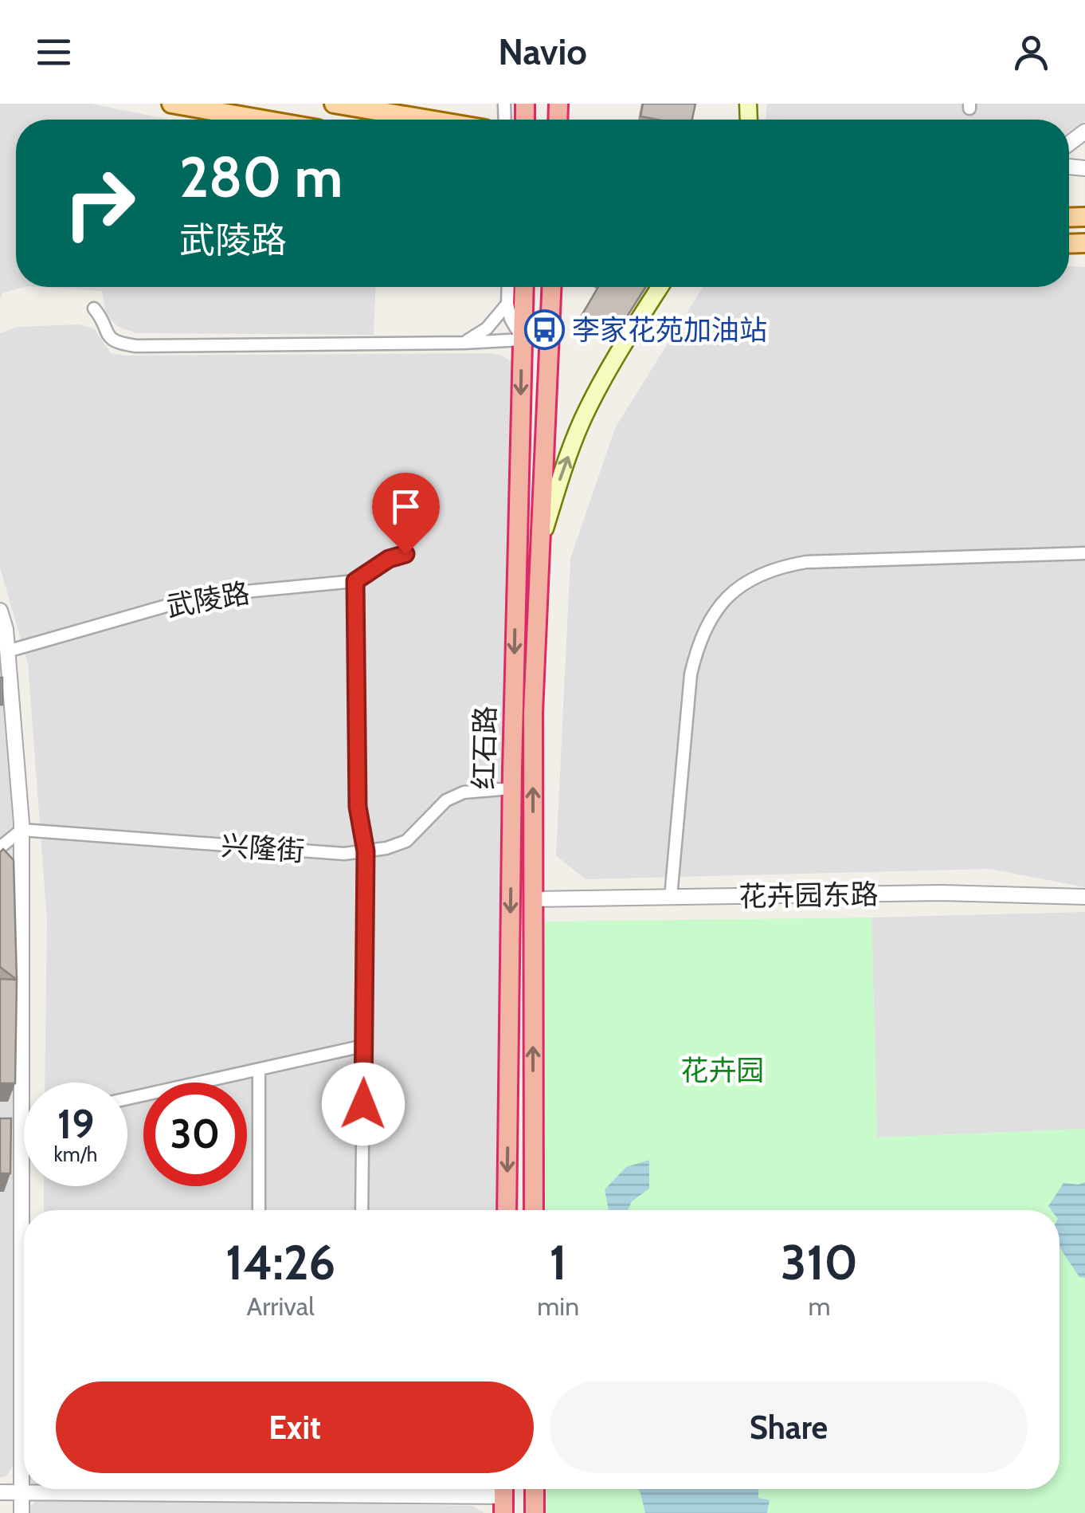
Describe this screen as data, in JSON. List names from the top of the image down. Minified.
{"streets":{"highway":["红石路"],"street":["武陵路","兴隆街","花卉园东路"]},"crossings":[["红石路","兴隆街"],["红石路","花卉园东路"]],"parks":["花卉园"],"places":{"bus stop":["李家花苑加油站"]},"page":{"header":"Navio","turn":["280 m","武陵路"],"speed":"19 km/h","limit":"30","eta":["14:26","Arrival","1","min","310","m"],"buttons":["Exit","Share"]}}
